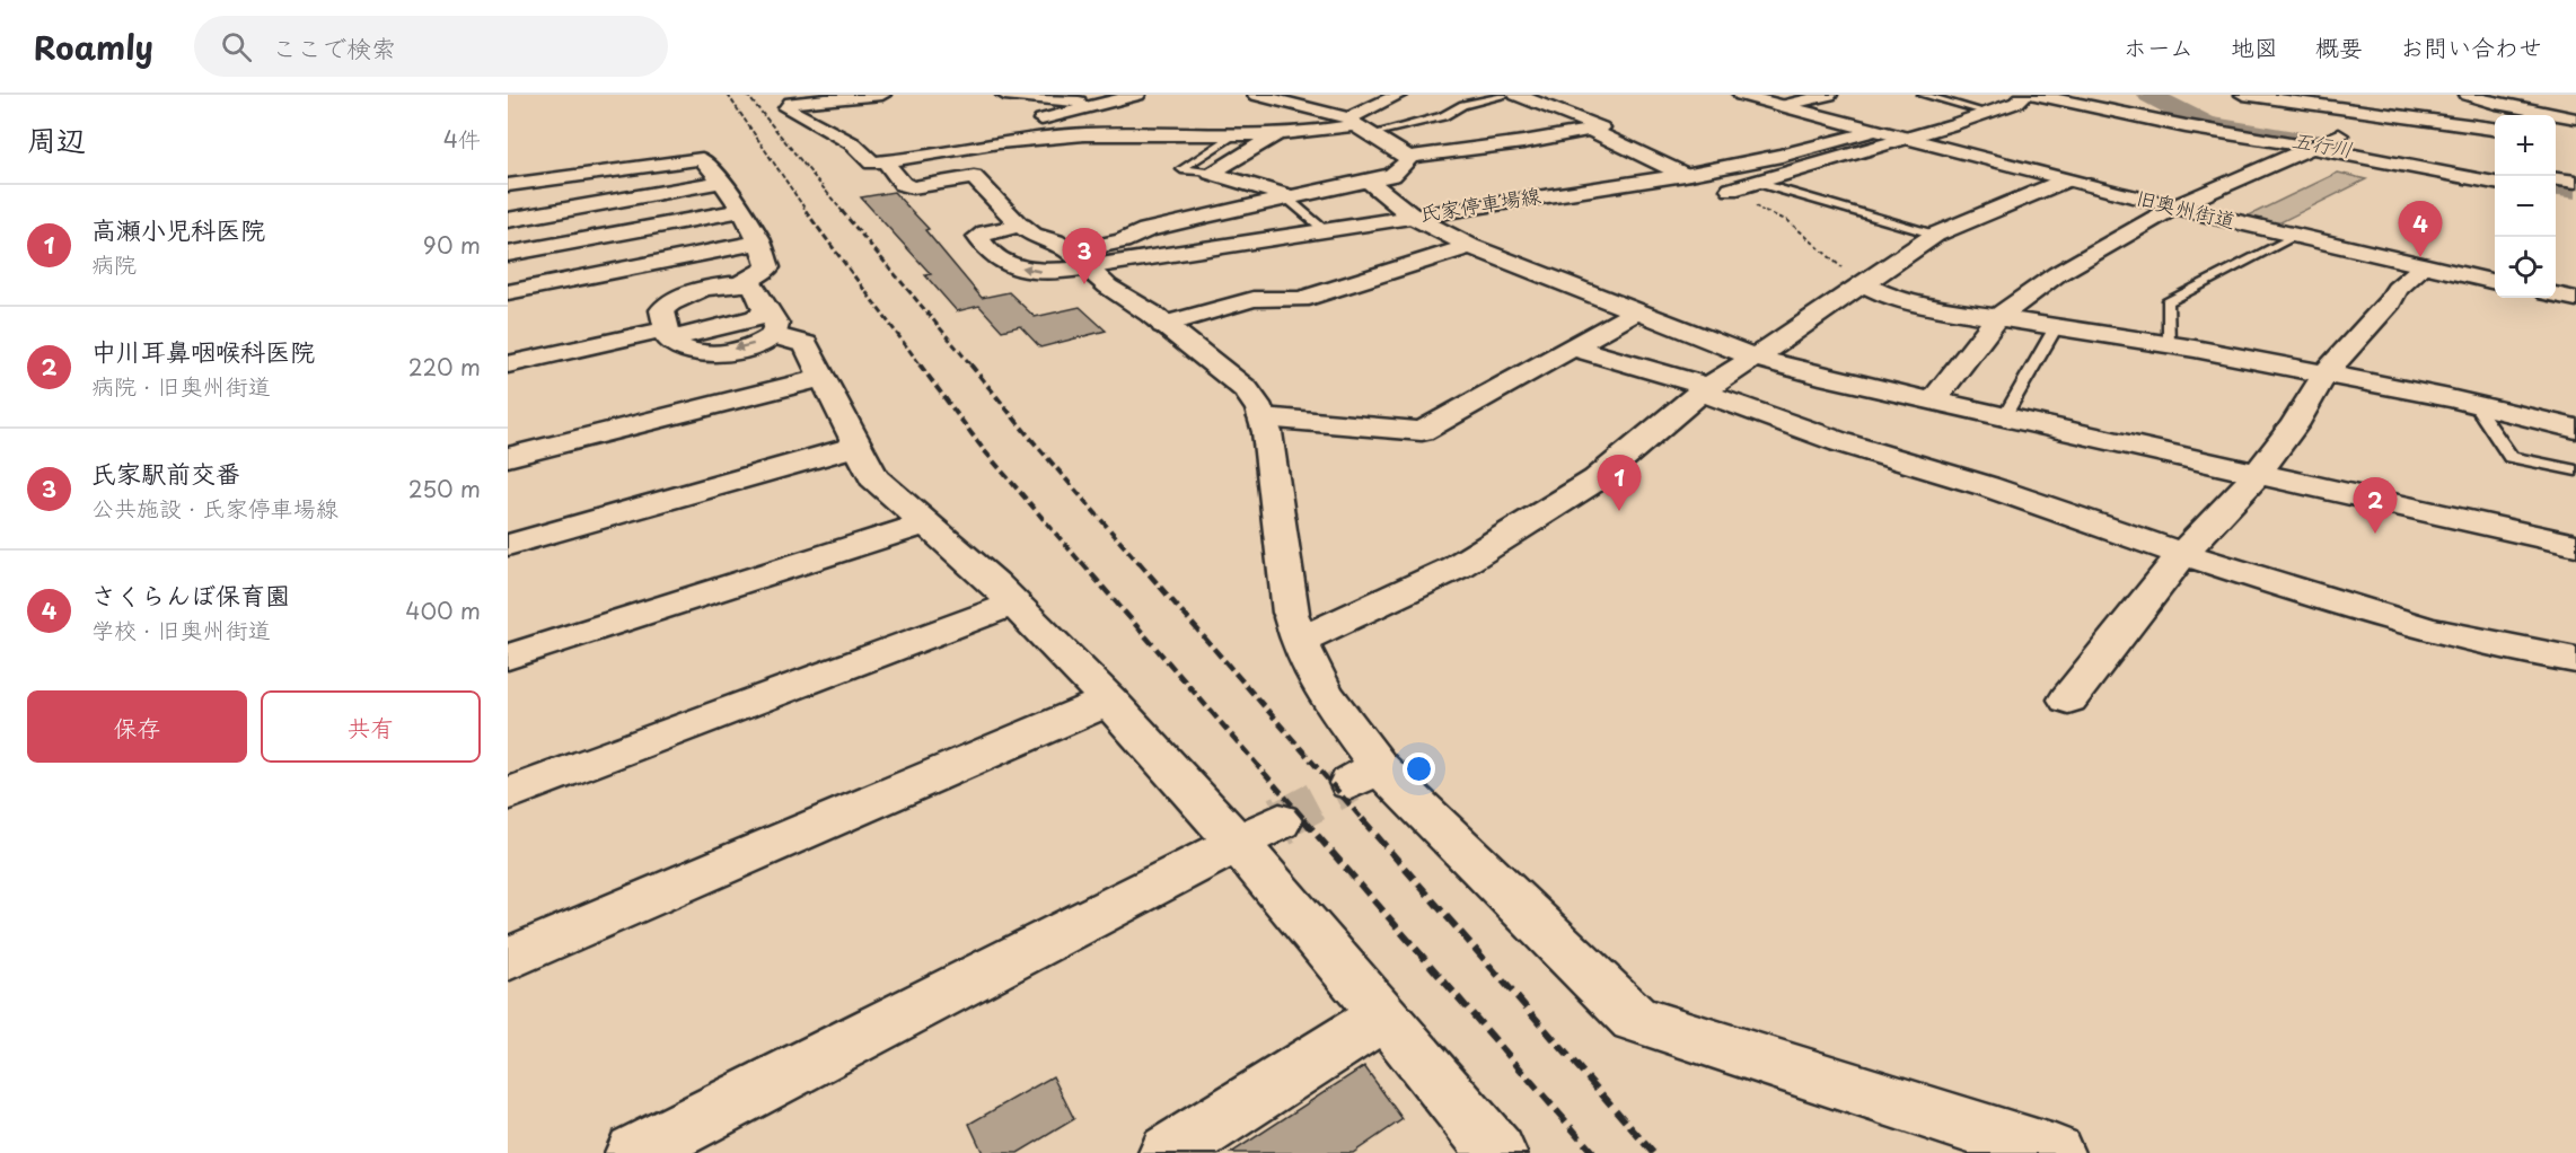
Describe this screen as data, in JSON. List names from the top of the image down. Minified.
{"streets":{"street":["氏家停車場線","旧奥州街道"]},"crossings":[["氏家停車場線","旧奥州街道"]],"water":["五行川"],"page":{"header":"Roamly","search":"ここで検索","nav":["ホーム","地図","概要","お問い合わせ"],"heading":["周辺","4件"],"map_buttons":["+","−"],"list":[{"mark":"1","name":"高瀬小児科医院","note":"病院","value":"90 m"},{"mark":"2","name":"中川耳鼻咽喉科医院","note":"病院 · 旧奥州街道","value":"220 m"},{"mark":"3","name":"氏家駅前交番","note":"公共施設 · 氏家停車場線","value":"250 m"},{"mark":"4","name":"さくらんぼ保育園","note":"学校 · 旧奥州街道","value":"400 m"}],"pins":["4","3","1","2"],"buttons":["保存","共有"]}}
